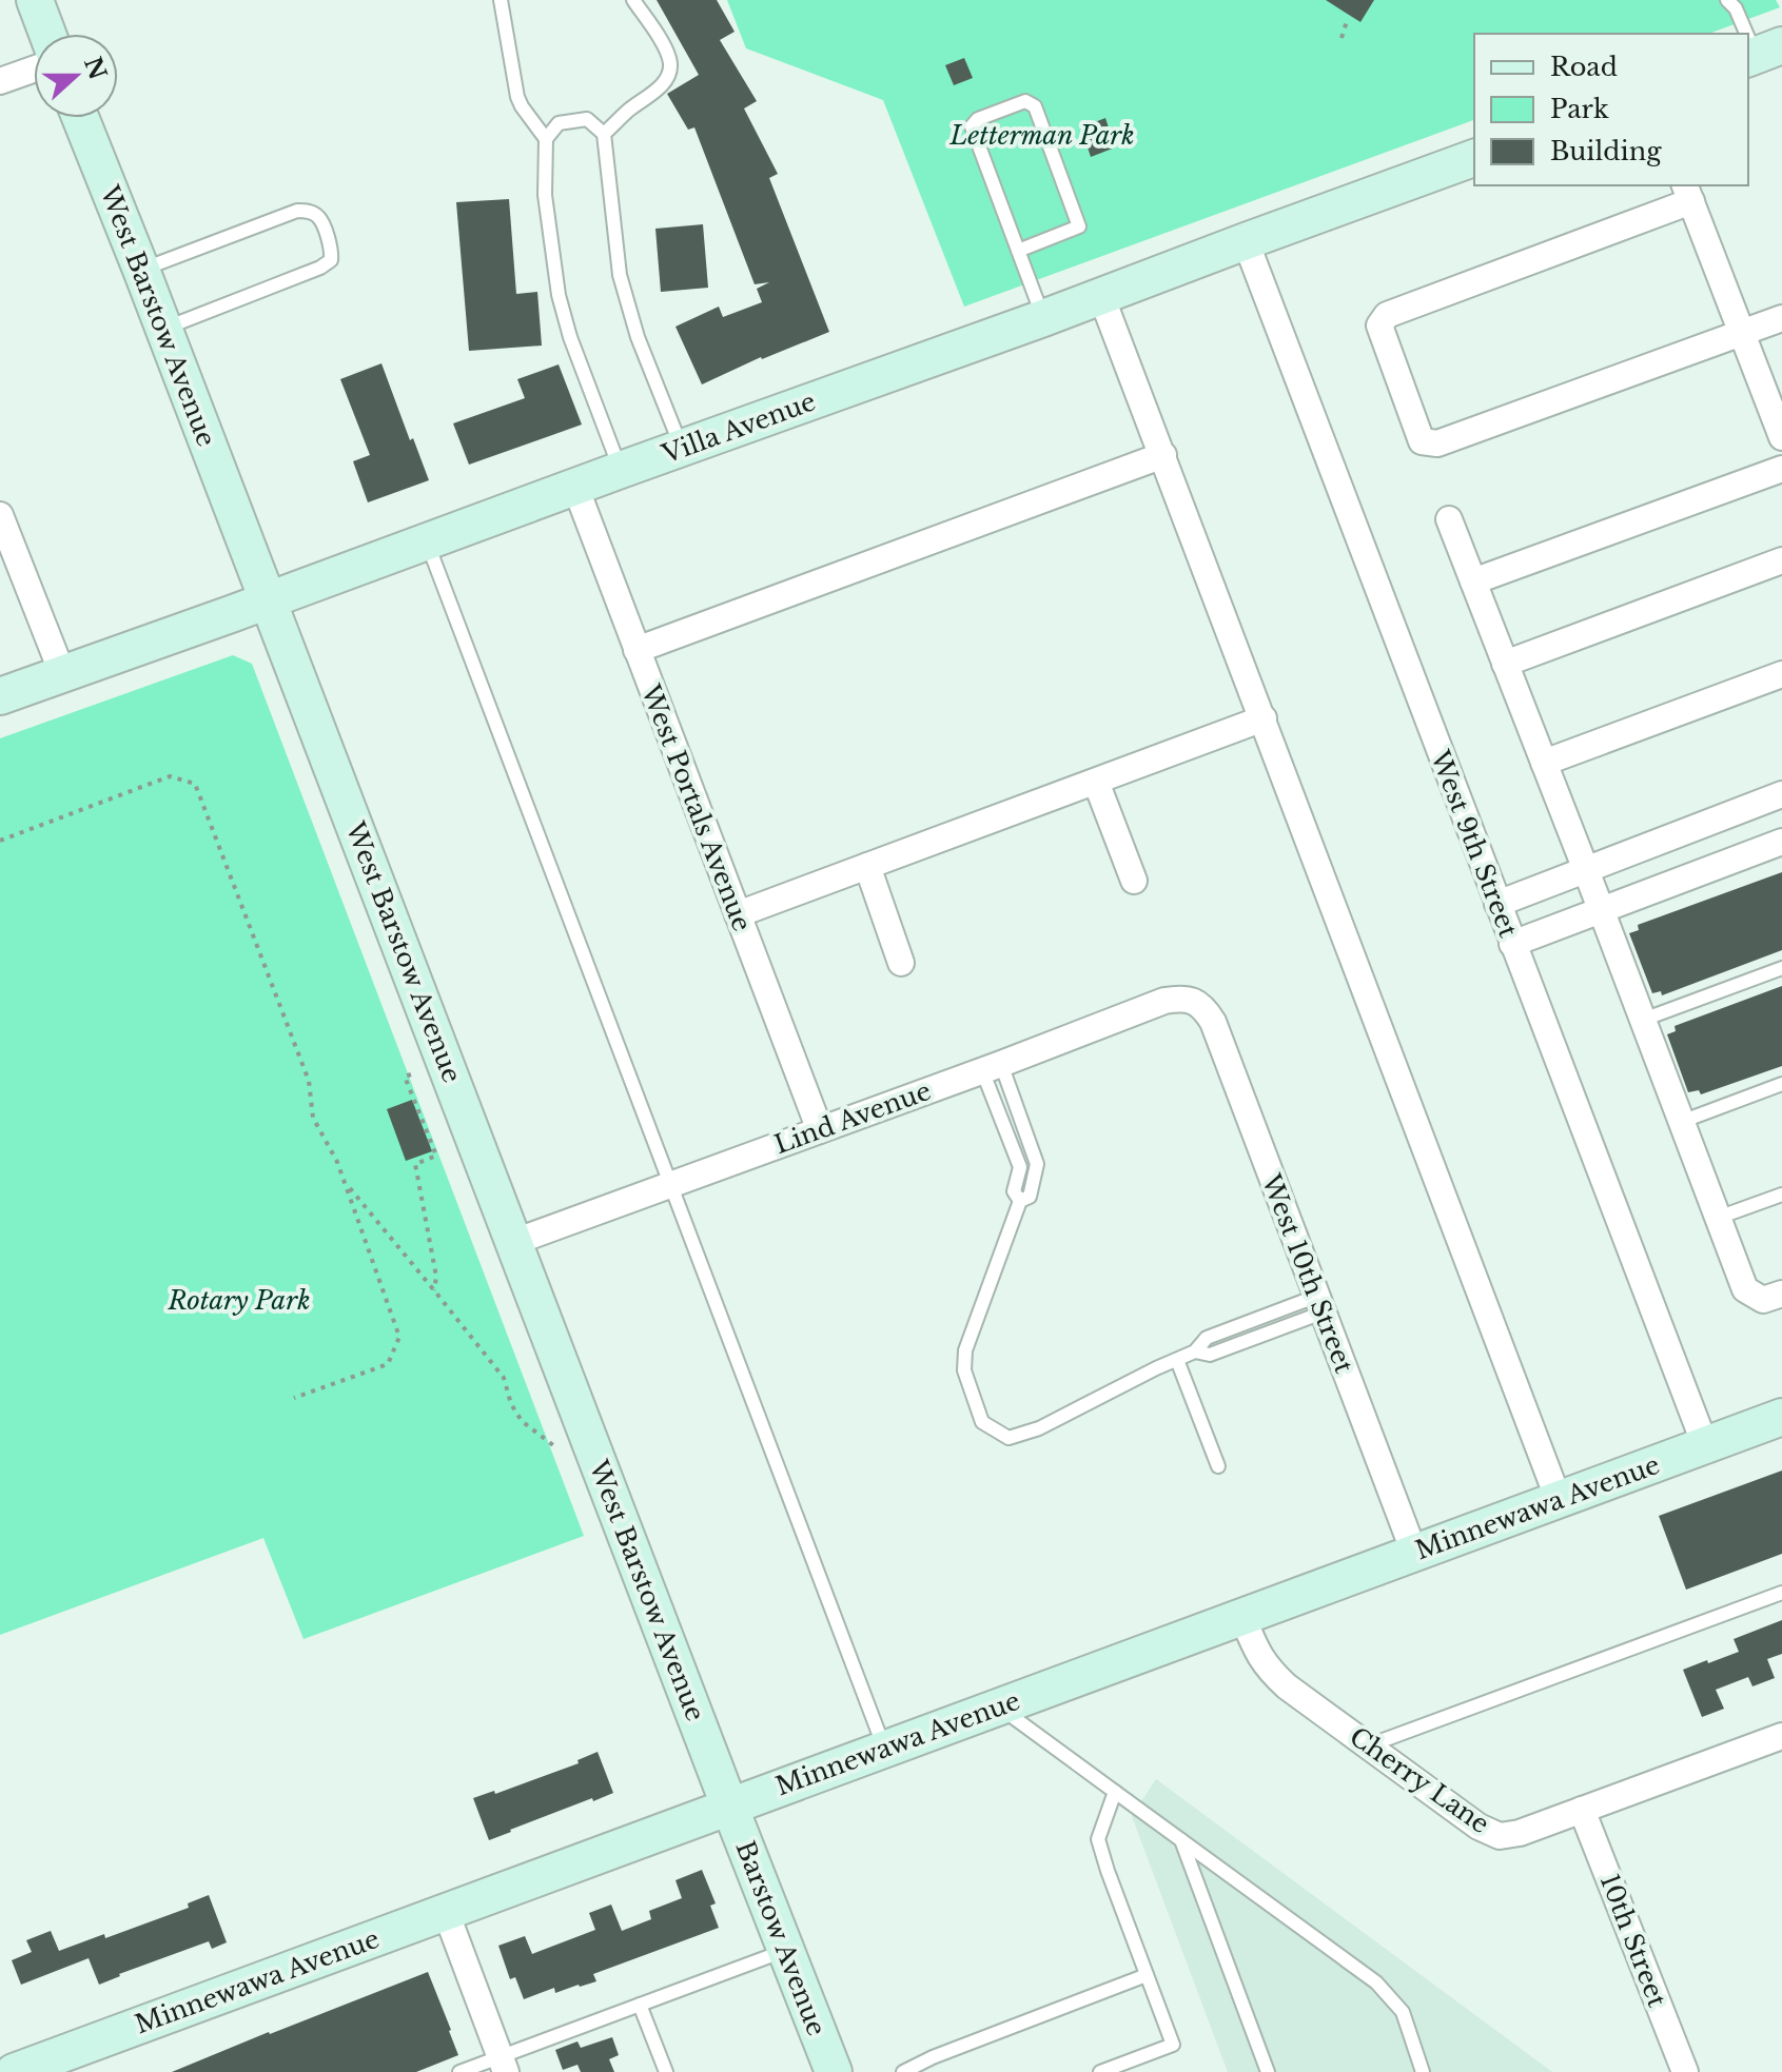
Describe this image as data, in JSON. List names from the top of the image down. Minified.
{"streets":{"main road":["West Barstow Avenue","Villa Avenue","Minnewawa Avenue","Barstow Avenue"],"street":["West Portals Avenue","West 9th Street","Lind Avenue","West 10th Street","Cherry Lane","10th Street"]},"crossings":[["West Barstow Avenue","Villa Avenue"],["West Barstow Avenue","Lind Avenue"],["West Barstow Avenue","Minnewawa Avenue"],["West Barstow Avenue","Barstow Avenue"],["Villa Avenue","West Portals Avenue"],["Villa Avenue","West 9th Street"],["West Portals Avenue","Lind Avenue"],["West 9th Street","Minnewawa Avenue"],["Lind Avenue","West 10th Street"],["West 10th Street","Minnewawa Avenue"],["Minnewawa Avenue","Cherry Lane"],["Minnewawa Avenue","Barstow Avenue"],["Cherry Lane","10th Street"]],"parks":["Letterman Park","Rotary Park"],"legend":["Road","Park","Building"],"north":"right"}
